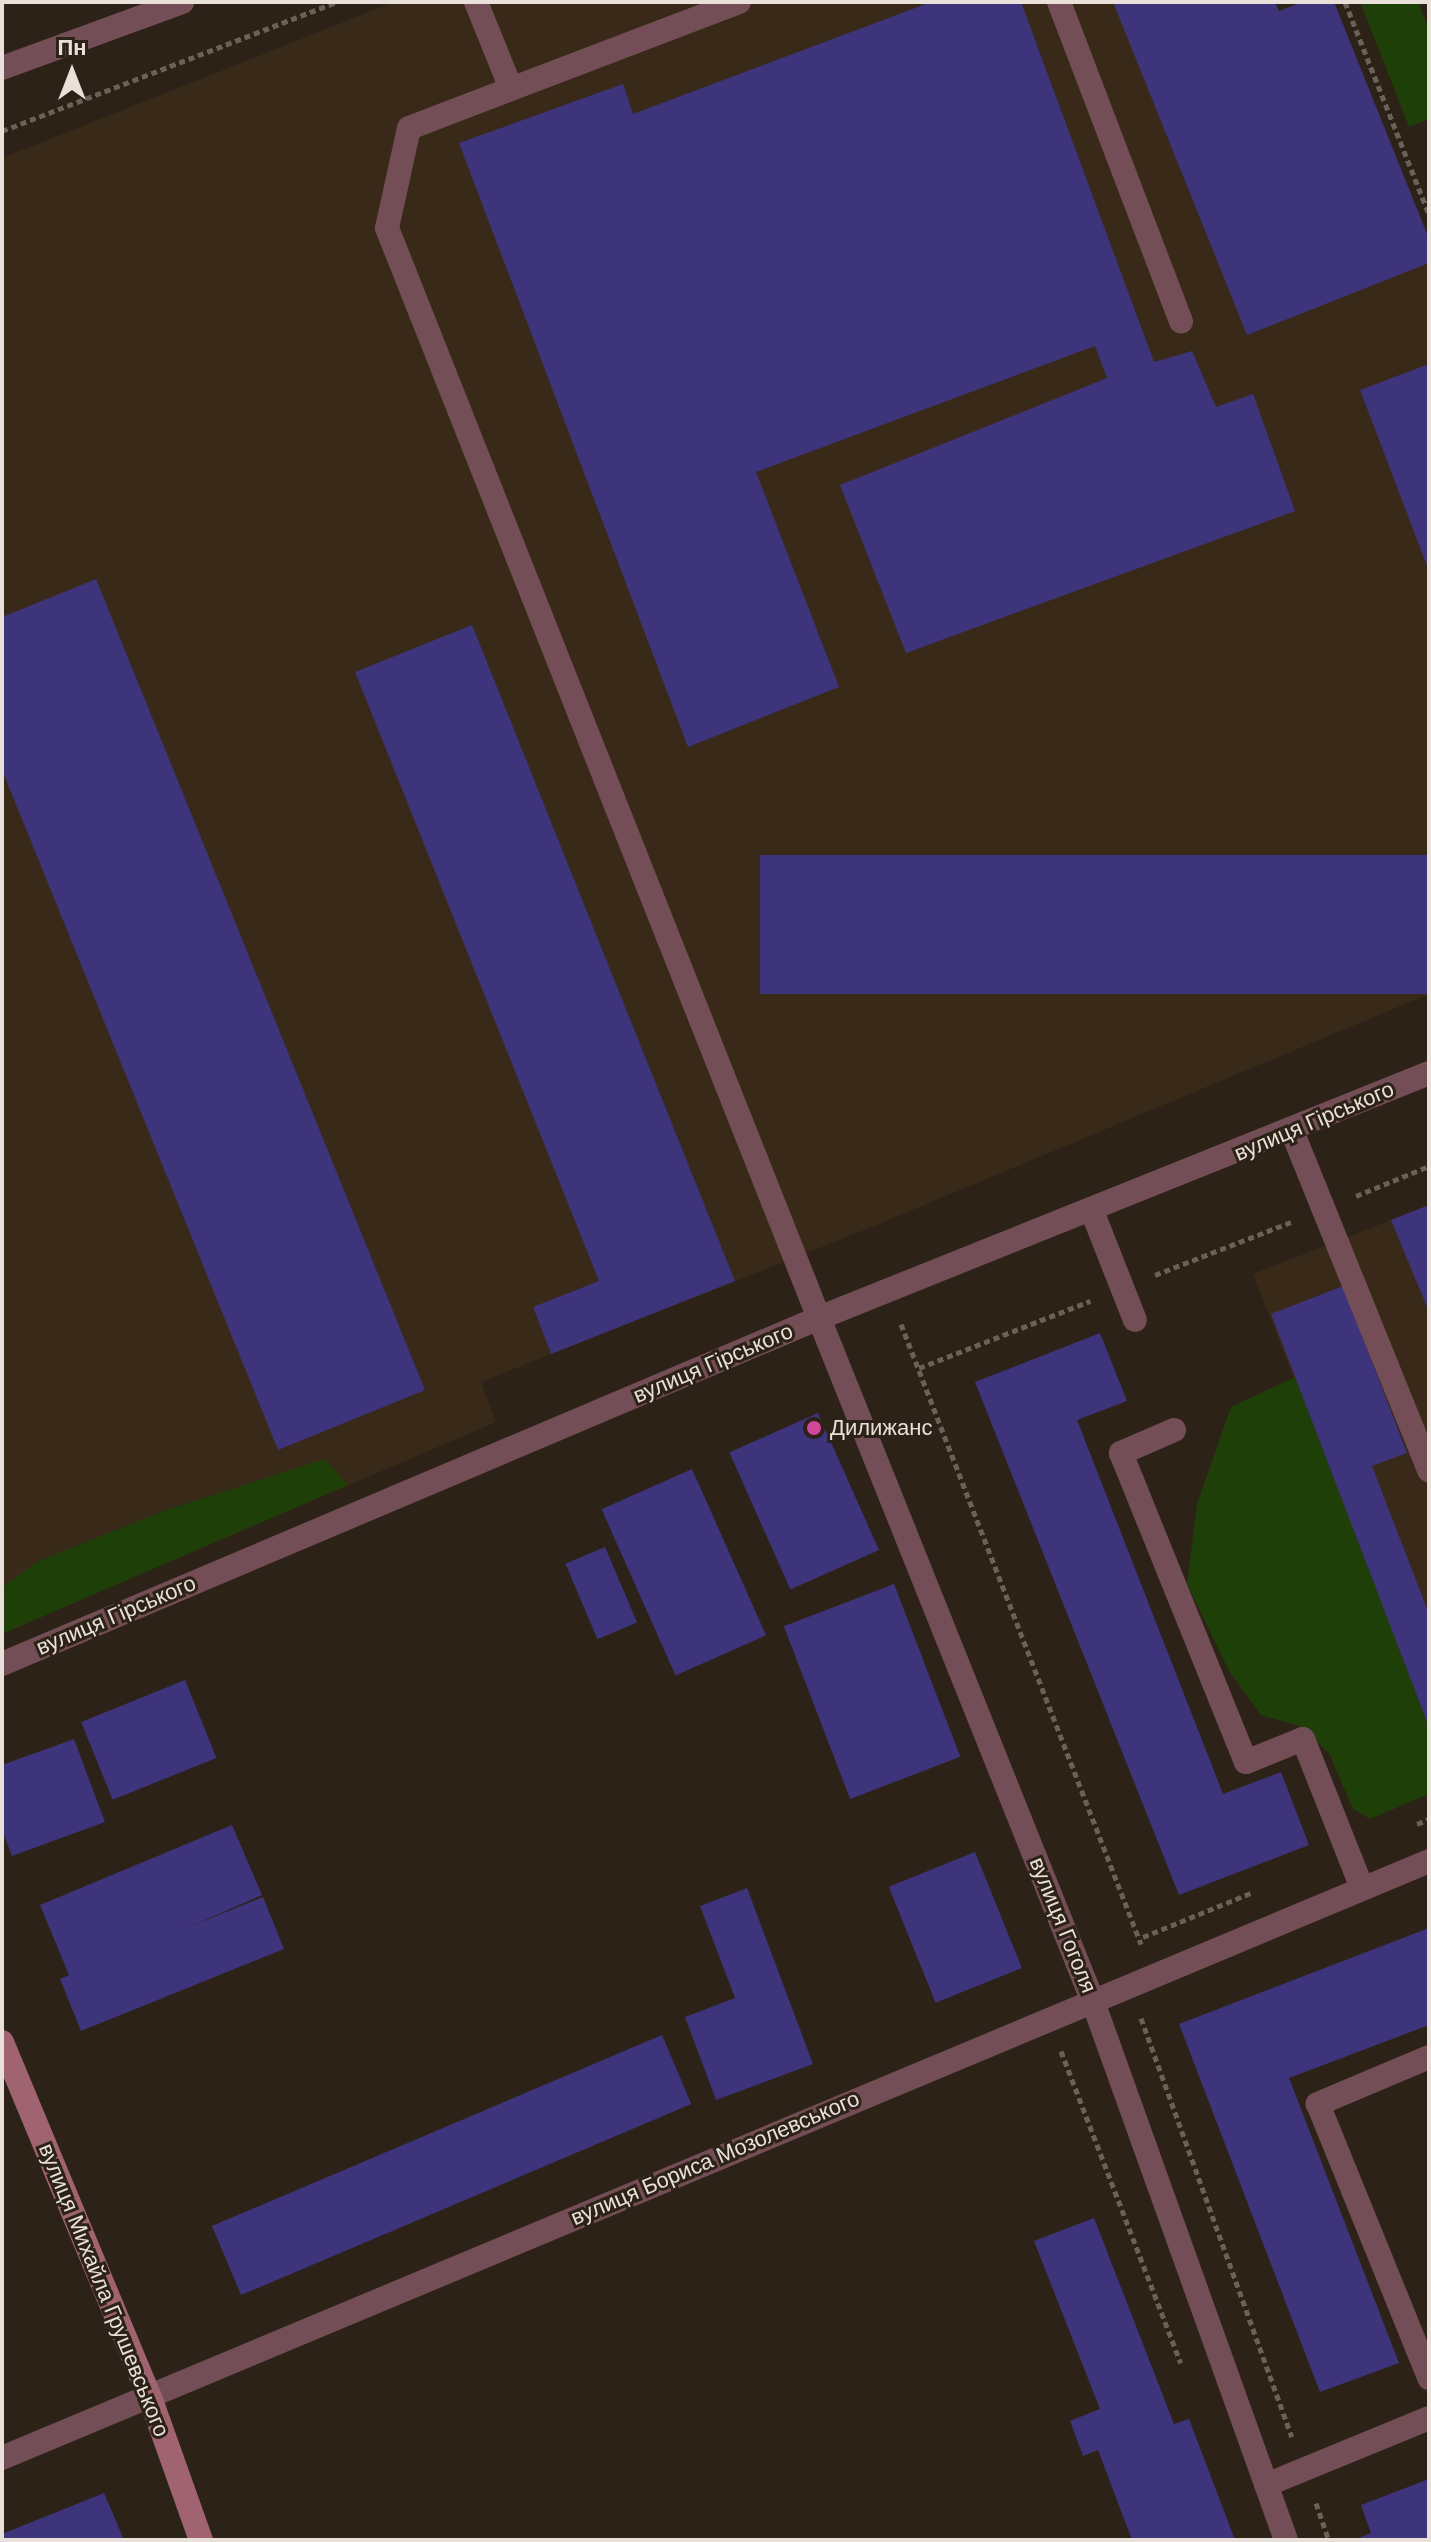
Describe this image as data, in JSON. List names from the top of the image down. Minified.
{"streets":{"street":["вулиця Гірського","вулиця Гоголя","вулиця Бориса Мозолевського","вулиця Михайла Грушевського"]},"crossings":[["вулиця Гірського","вулиця Гоголя"],["вулиця Гоголя","вулиця Бориса Мозолевського"],["вулиця Бориса Мозолевського","вулиця Михайла Грушевського"]],"places":["Дилижанс"],"north":"top"}
